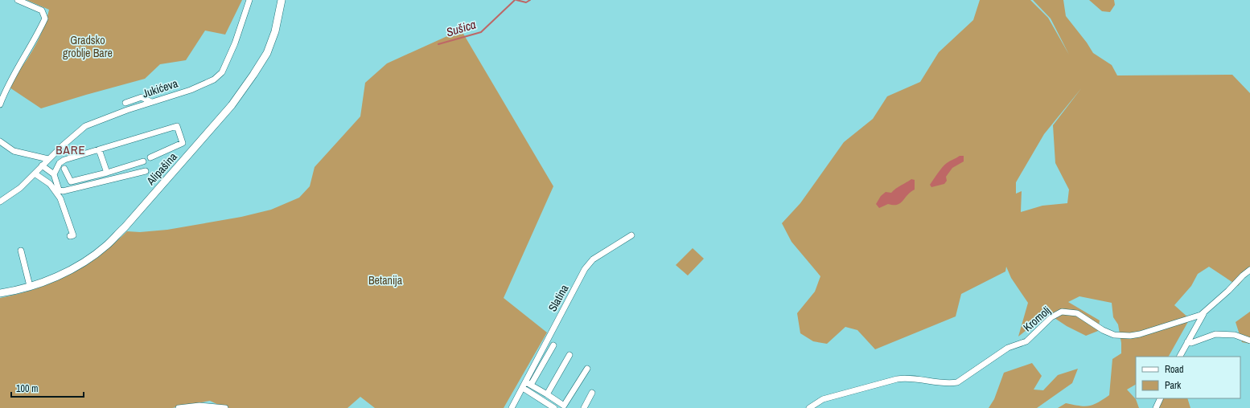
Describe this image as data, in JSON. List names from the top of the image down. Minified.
{"streets":{"main road":["Alipašina"],"street":["Jukićeva","Slatina","Kromolj"]},"districts":["BARE"],"water":["Sušica"],"parks":["Gradsko groblje Bare","Betanija"],"legend":["Road","Park"],"scale_bar":"100 m"}
